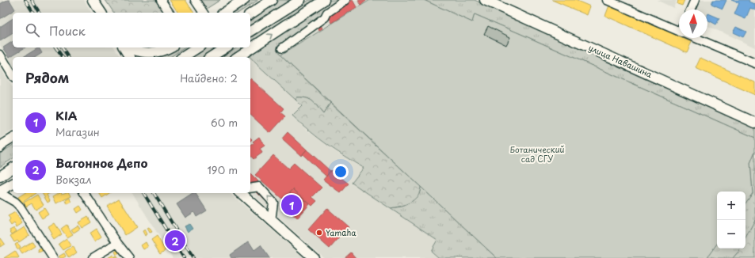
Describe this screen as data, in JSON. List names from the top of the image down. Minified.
{"streets":{"main road":["улица Навашина"]},"parks":["Ботанический сад СГУ"],"places":["Yamaha"],"north":"top","page":{"search":"Поиск","heading":["Рядом","Найдено: 2"],"list":[{"mark":"1","name":"KIA","note":"Магазин","value":"60 m"},{"mark":"2","name":"Вагонное Депо","note":"Вокзал","value":"190 m"}],"map_buttons":["+","−"],"pins":["1","2"]}}
